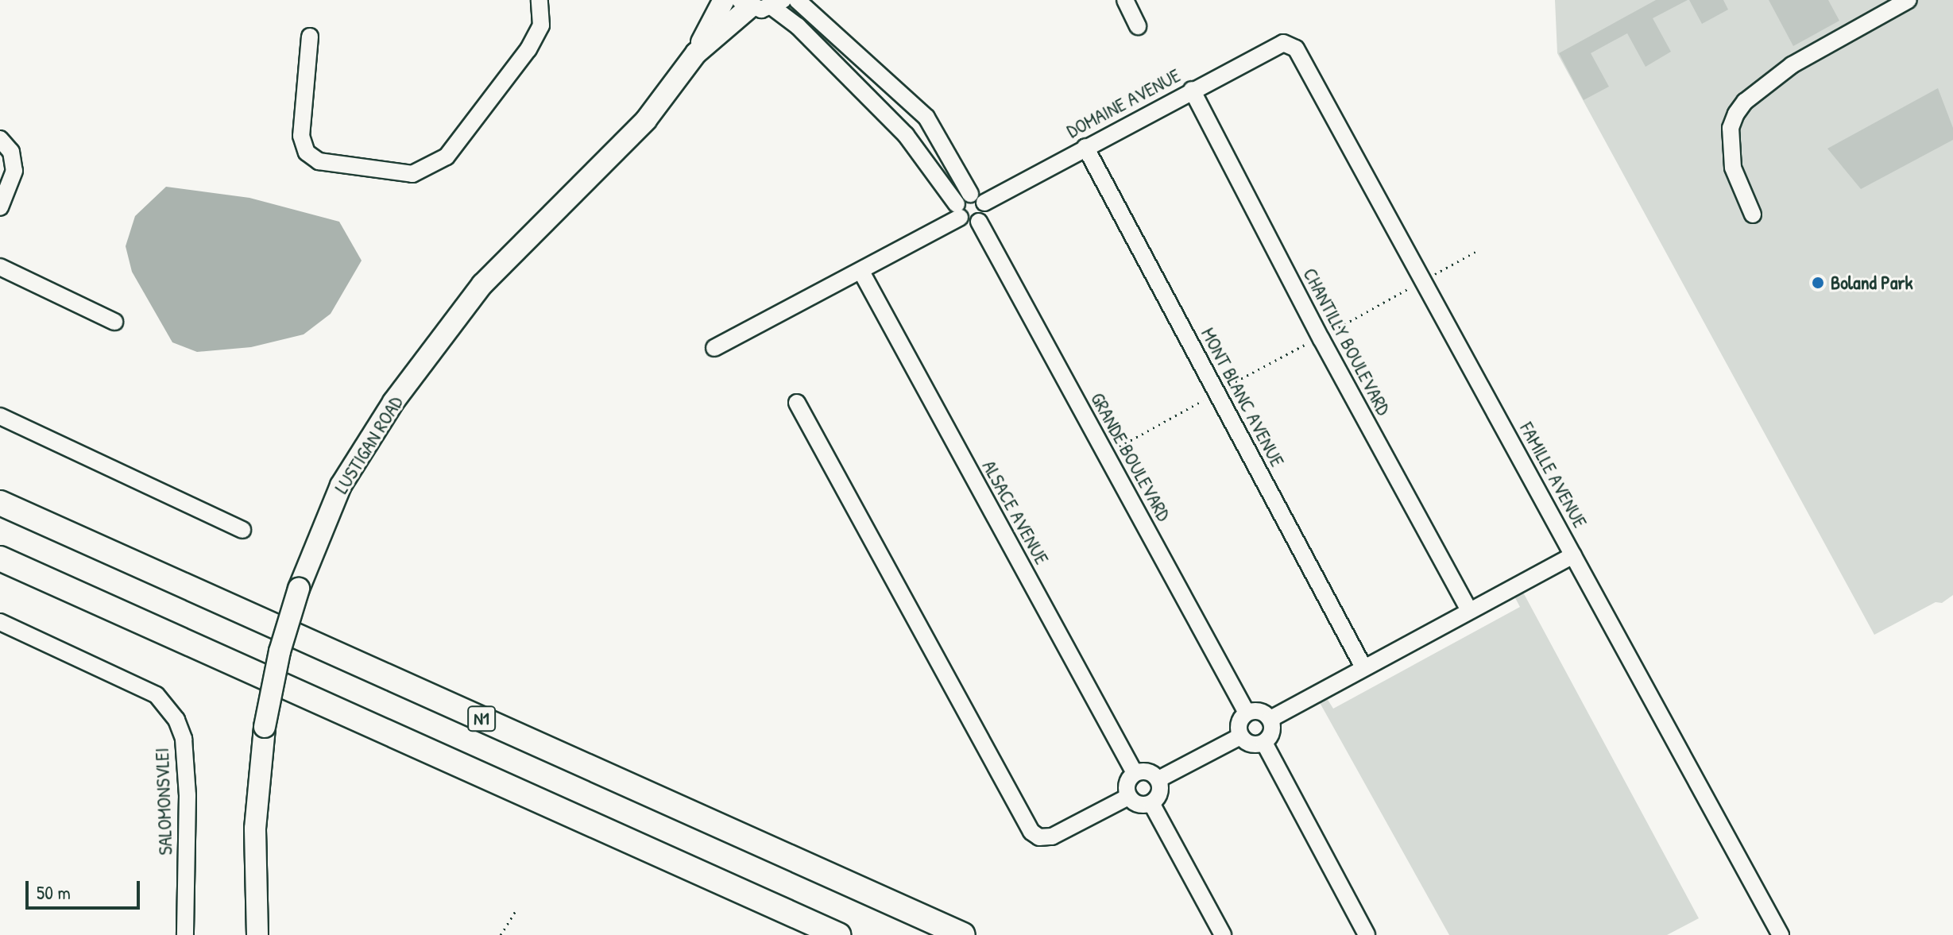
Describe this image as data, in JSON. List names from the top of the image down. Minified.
{"streets":{"highway":["N1"],"main road":["LUSTIGAN ROAD"],"street":["DOMAINE AVENUE","CHANTILLY BOULEVARD","MONT BLANC AVENUE","GRANDE BOULEVARD","FAMILLE AVENUE","ALSACE AVENUE","SALOMONSVLEI"]},"crossings":[["DOMAINE AVENUE","CHANTILLY BOULEVARD"],["DOMAINE AVENUE","MONT BLANC AVENUE"],["DOMAINE AVENUE","GRANDE BOULEVARD"],["DOMAINE AVENUE","FAMILLE AVENUE"]],"places":["Boland Park"],"scale_bar":"50 m"}
